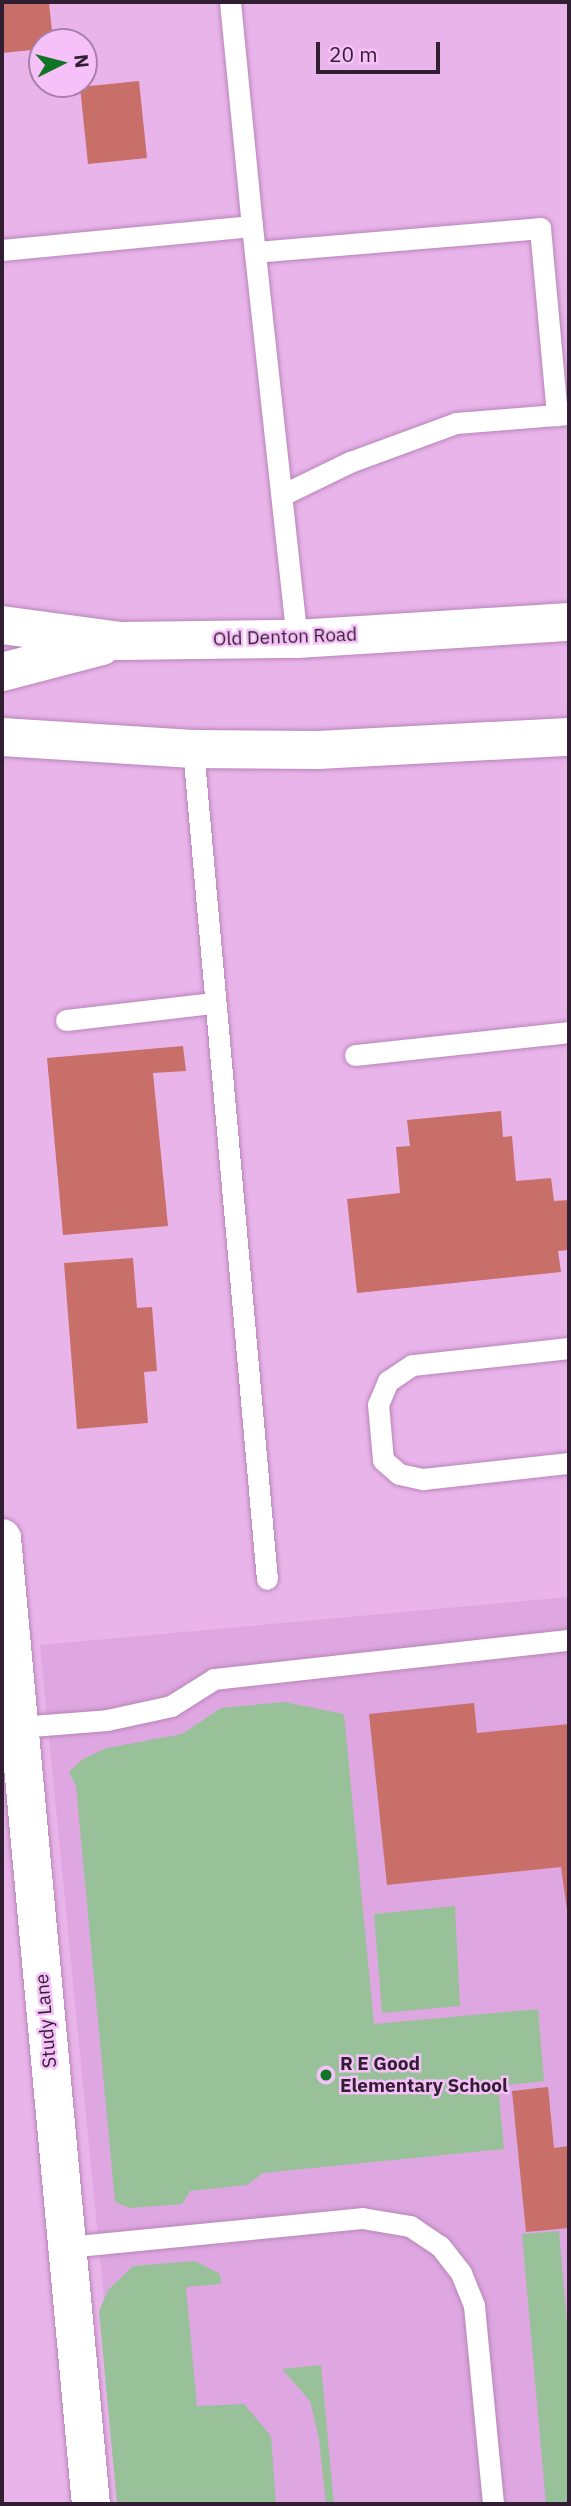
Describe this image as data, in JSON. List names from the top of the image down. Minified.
{"streets":{"main road":["Old Denton Road","Study Lane"]},"places":["R E Good Elementary School"],"scale_bar":"20 m","north":"right"}
